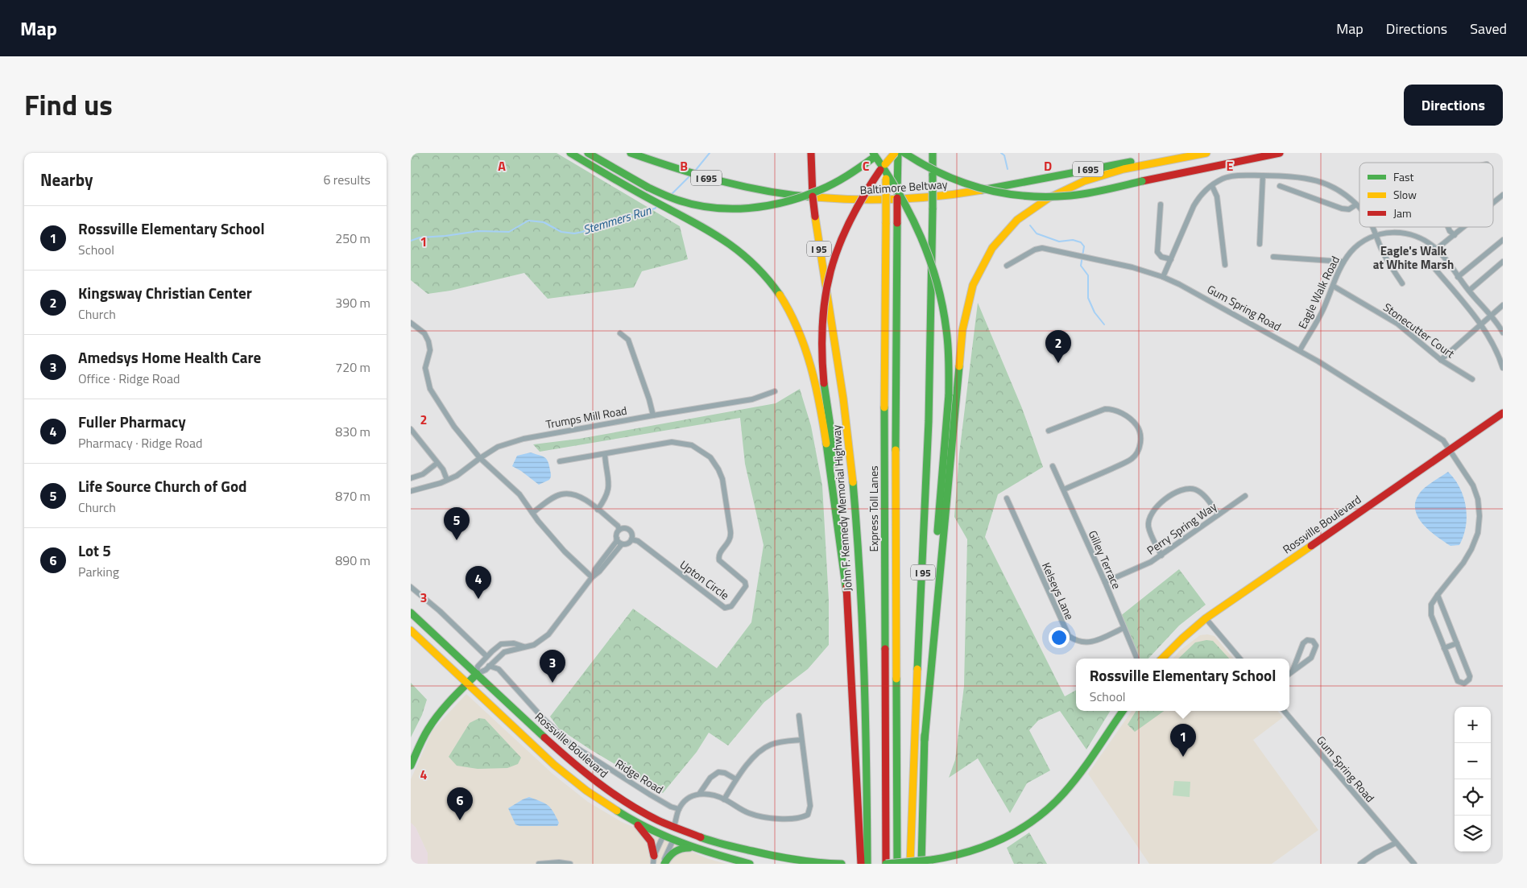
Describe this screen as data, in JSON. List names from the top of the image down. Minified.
{"streets":{"main road":["I 695","Baltimore Beltway","I 95","John F. Kennedy Memorial Highway","Express Toll Lanes","Rossville Boulevard"],"street":["Eagle Walk Road","Gum Spring Road","Stonecutter Court","Trumps Mill Road","Perry Spring Way","Gilley Terrace","Upton Circle","Kelseys Lane","Ridge Road"]},"crossings":[["Eagle Walk Road","Gum Spring Road"],["Eagle Walk Road","Stonecutter Court"],["Gum Spring Road","Rossville Boulevard"],["Perry Spring Way","Gilley Terrace"],["Gilley Terrace","Kelseys Lane"]],"districts":["Eagle's Walk at White Marsh"],"water":["Stemmers Run"],"legend":["Fast","Slow","Jam"],"page":{"header":"Map","nav":["Map","Directions","Saved"],"title":"Find us","buttons":"Directions","heading":["Nearby","6 results"],"list":[{"mark":"1","name":"Rossville Elementary School","note":"School","value":"250 m"},{"mark":"2","name":"Kingsway Christian Center","note":"Church","value":"390 m"},{"mark":"3","name":"Amedsys Home Health Care","note":"Office · Ridge Road","value":"720 m"},{"mark":"4","name":"Fuller Pharmacy","note":"Pharmacy · Ridge Road","value":"830 m"},{"mark":"5","name":"Life Source Church of God","note":"Church","value":"870 m"},{"mark":"6","name":"Lot 5","note":"Parking","value":"890 m"}],"pins":["2","5","4","3","1","6"],"popup":["Rossville Elementary School","School"],"map_buttons":["+","−"]},"grid":{"columns":["A","B","C","D","E"],"rows":["1","2","3","4"]}}
